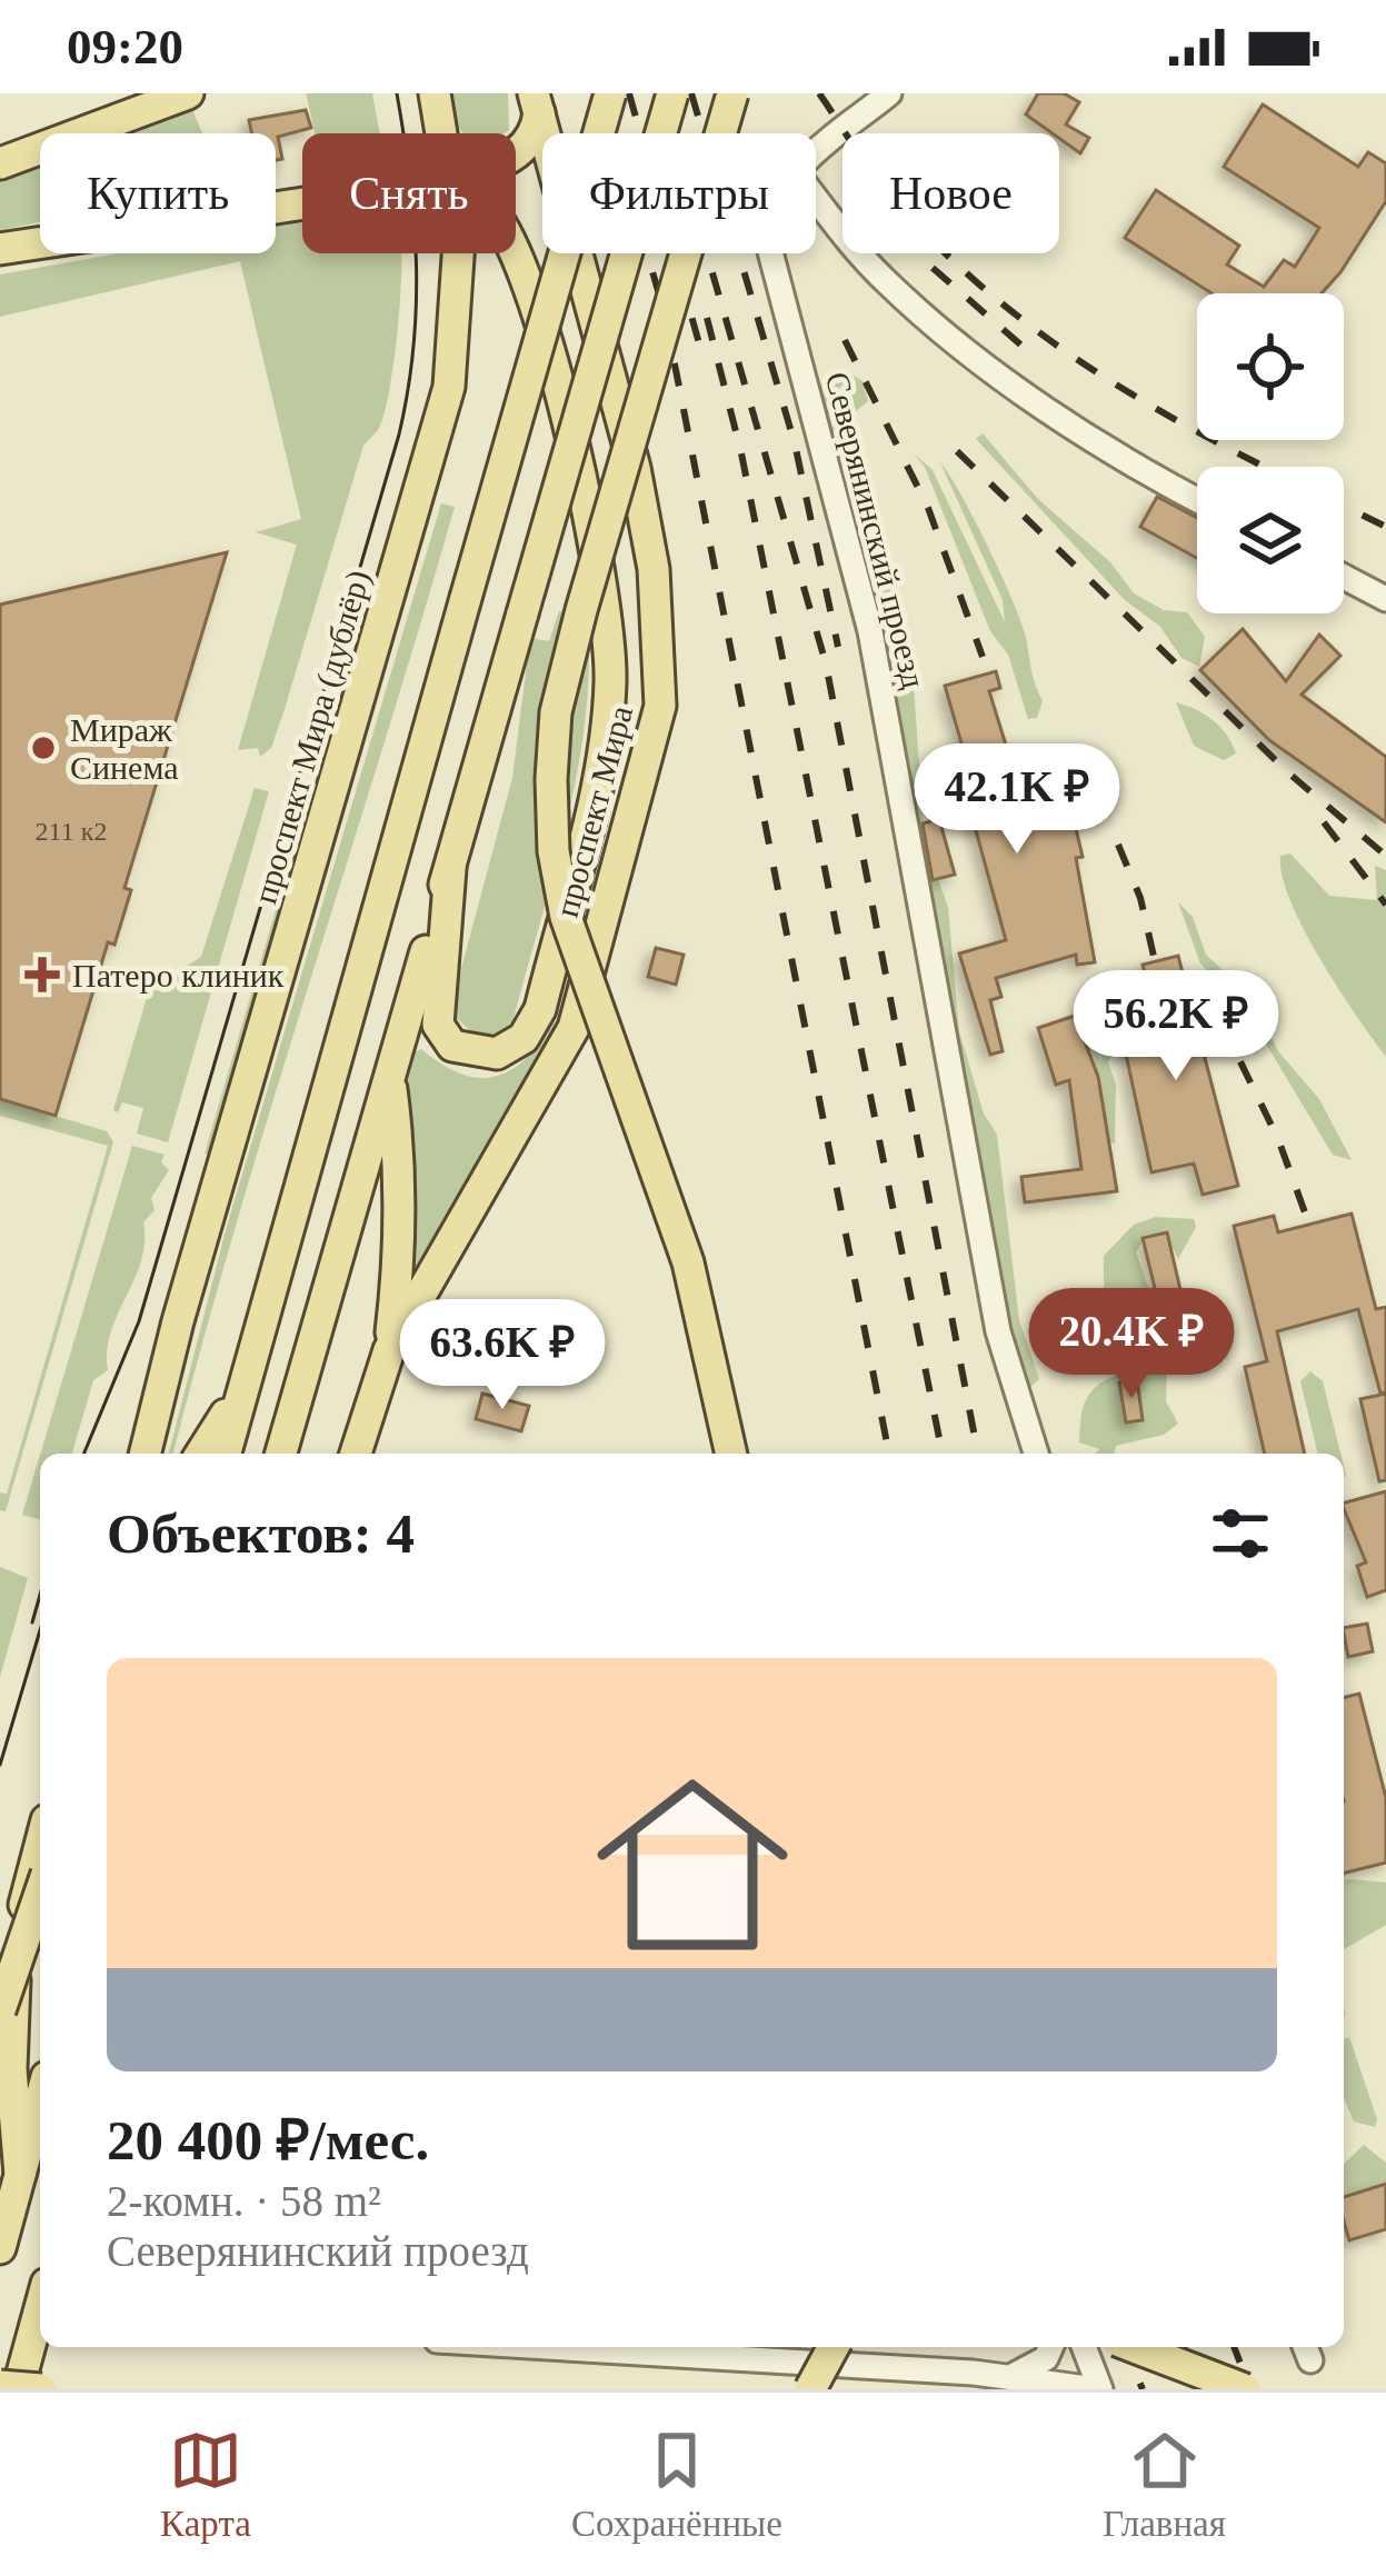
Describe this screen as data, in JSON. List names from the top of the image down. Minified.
{"streets":{"main road":["проспект Мира (дублёр)","проспект Мира"],"street":["Северянинский проезд"]},"places":{"other":["Мираж Синема"],"health":["Патеро клиник"]},"house_numbers":["211 к2"],"page":{"status":"09:20","chip":["Купить","Снять","Фильтры","Новое"],"price":["42.1K ₽","56.2K ₽","20.4K ₽","63.6K ₽"],"heading":"Объектов: 4","list":[{"name":"20 400 ₽/мес.","note":"2-комн. · 58 m² · Северянинский проезд"}],"tabs":["Карта","Сохранённые","Главная"]}}
